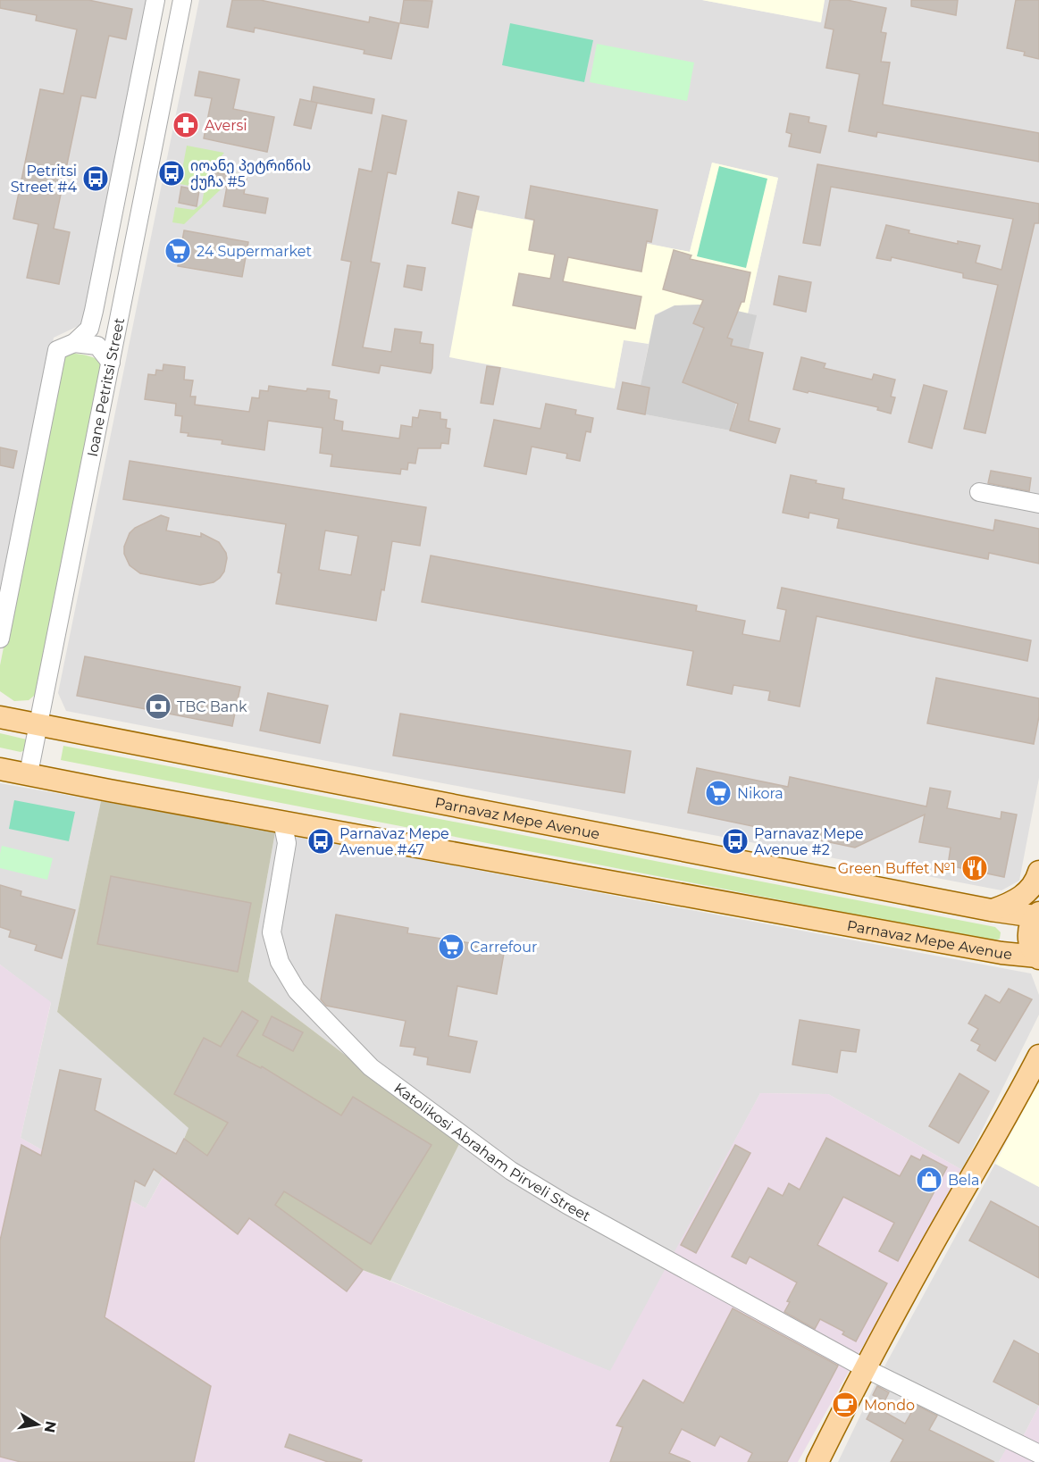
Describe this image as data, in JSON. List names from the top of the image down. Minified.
{"streets":{"main road":["Parnavaz Mepe Avenue"],"street":["Ioane Petritsi Street","Katolikosi Abraham Pirveli Street"]},"crossings":[["Ioane Petritsi Street","Parnavaz Mepe Avenue"],["Parnavaz Mepe Avenue","Katolikosi Abraham Pirveli Street"]],"places":{"pharmacy":["Aversi"],"bus stop":["იოანე პეტრიწის ქუჩა #5","Petritsi Street #4","Parnavaz Mepe Avenue #47","Parnavaz Mepe Avenue #2"],"supermarket":["24 Supermarket","Nikora","Carrefour"],"bank":["TBC Bank"],"restaurant":["Green Buffet №1"],"shop":["Bela"],"cafe":["Mondo"]},"north":"right"}
